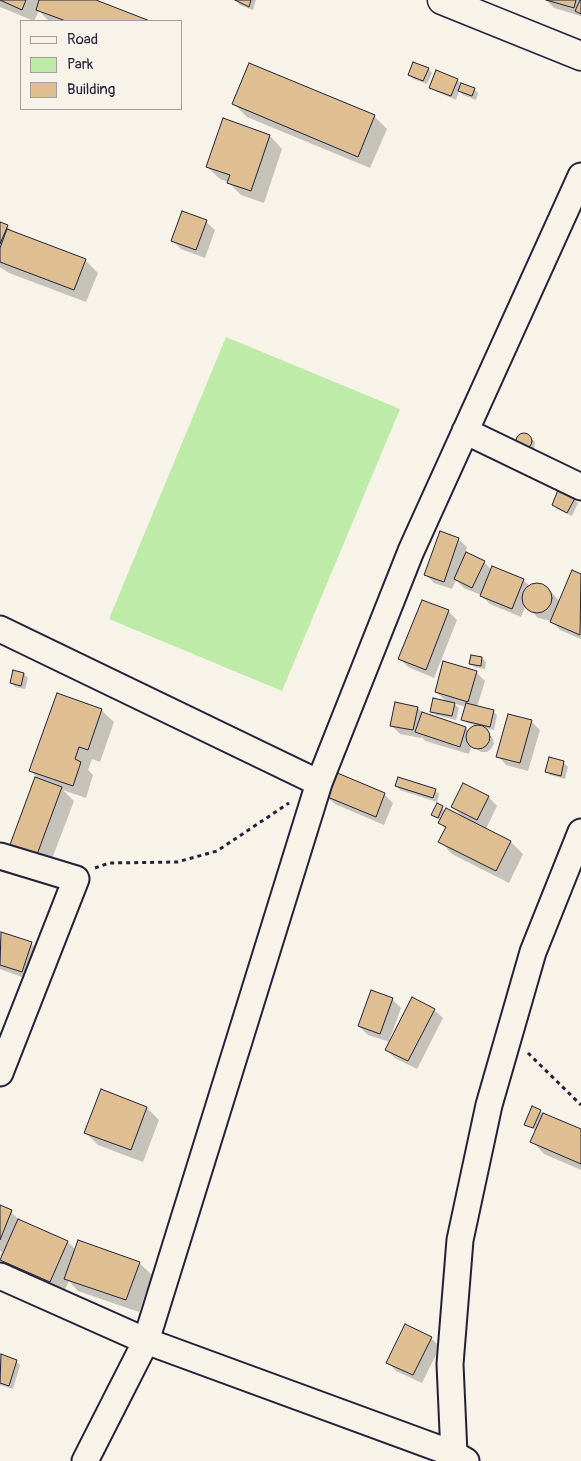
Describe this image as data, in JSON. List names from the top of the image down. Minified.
{"legend":["Road","Park","Building"]}
